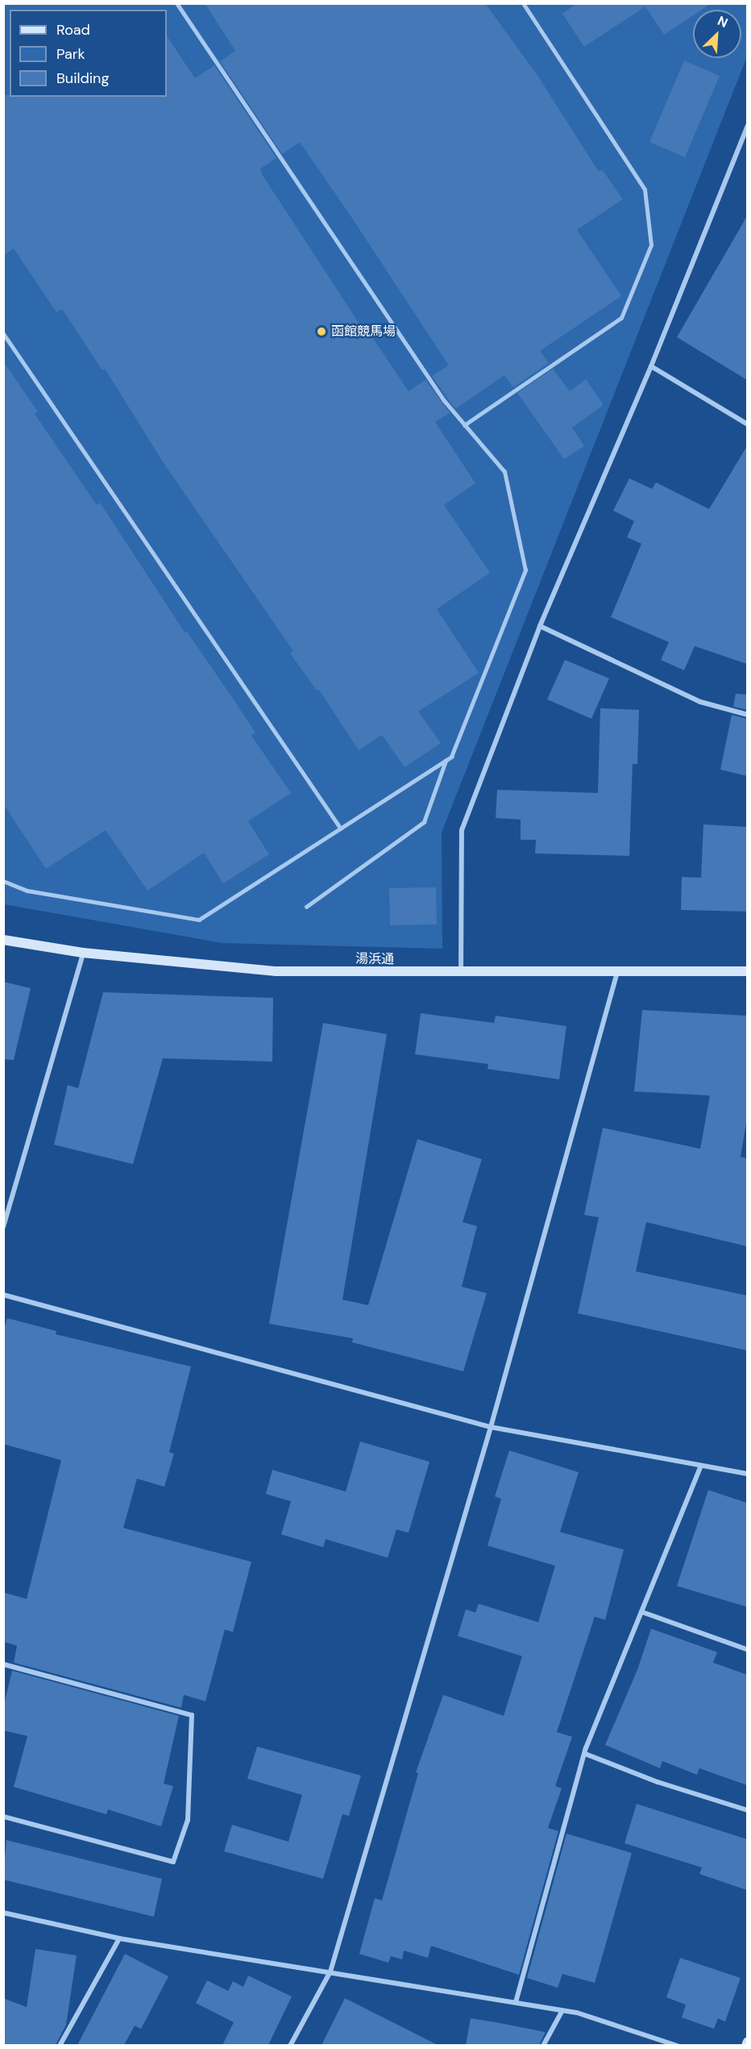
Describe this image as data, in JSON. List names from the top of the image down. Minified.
{"streets":{"street":["湯浜通"]},"places":["函館競馬場"],"legend":["Road","Park","Building"],"north":"top right"}
